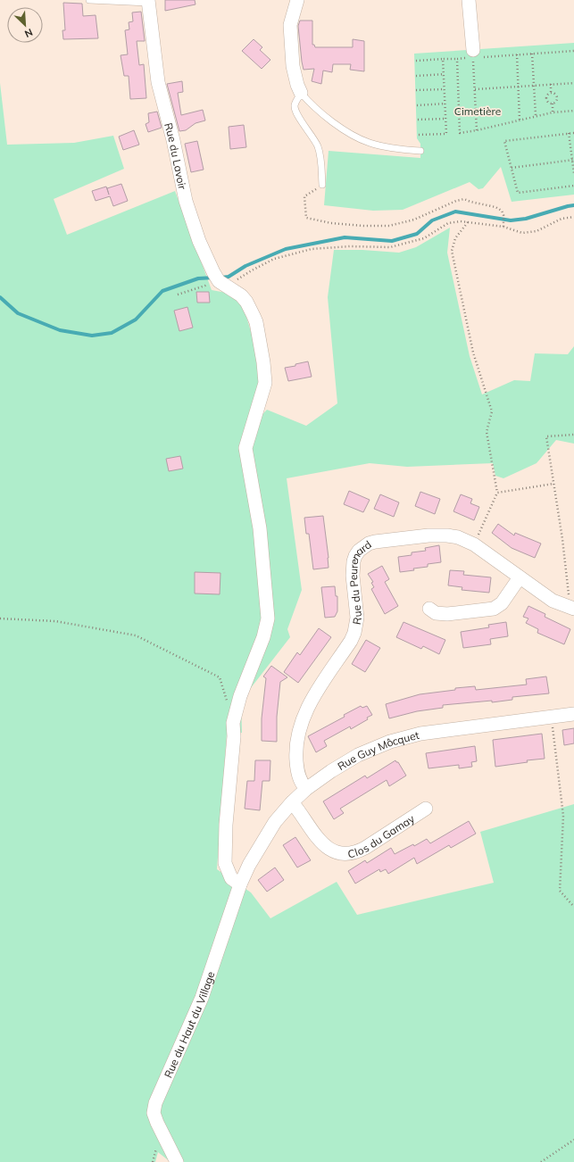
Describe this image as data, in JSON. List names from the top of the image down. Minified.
{"streets":{"street":["Rue du Lavoir","Rue du Peurenard","Rue Guy Môcquet","Clos du Gamay","Rue du Haut du Village"]},"crossings":[["Rue du Lavoir","Rue Guy Môcquet"],["Rue du Lavoir","Rue du Haut du Village"],["Rue du Peurenard","Rue Guy Môcquet"],["Rue Guy Môcquet","Clos du Gamay"],["Rue Guy Môcquet","Rue du Haut du Village"]],"parks":["Cimetière"],"north":"bottom right"}
